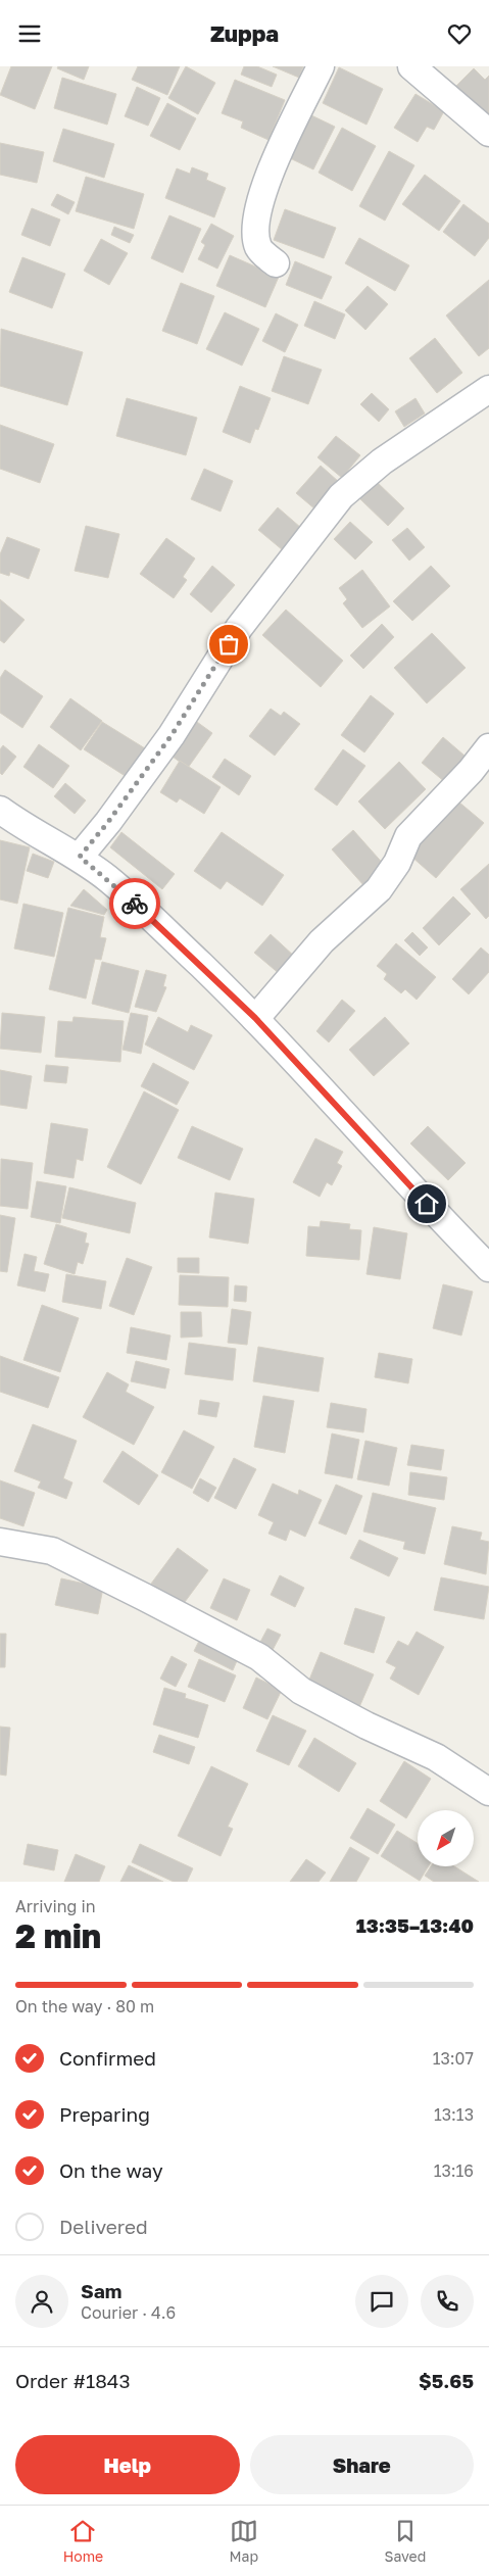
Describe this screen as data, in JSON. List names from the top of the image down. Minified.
{"north":"bottom left","page":{"header":"Zuppa","heading":["2 min","Arriving in","13:35–13:40"],"panel":["Sam","Courier · 4.6","Order #1843","$5.65"],"bar":"On the way · 80 m","list":[["Confirmed","13:07"],["Preparing","13:13"],["On the way","13:16"],"Delivered"],"buttons":["Help","Share"],"tabs":["Home","Map","Saved"]}}
